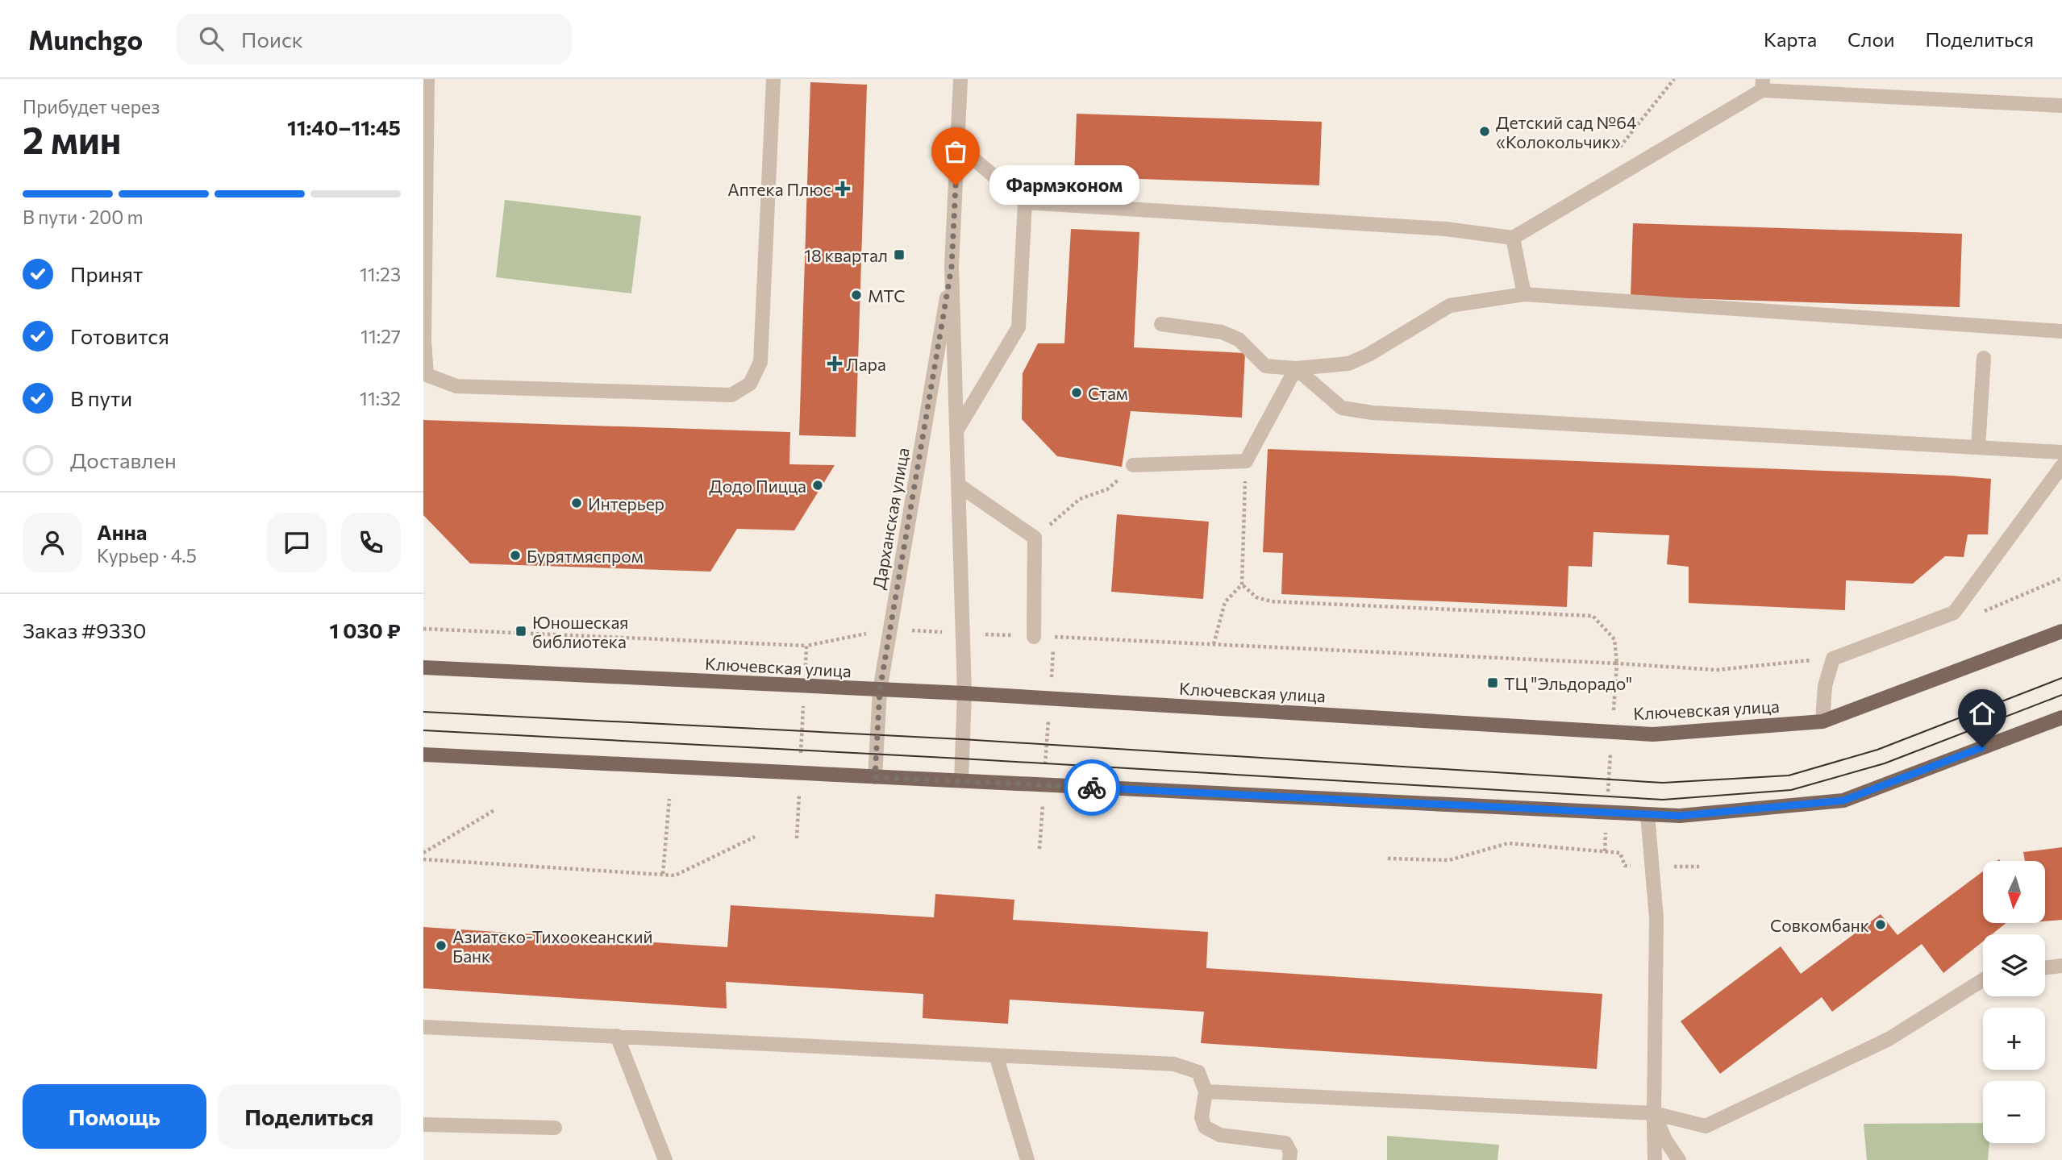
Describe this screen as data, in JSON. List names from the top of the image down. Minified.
{"streets":{"main road":["Ключевская улица"],"street":["Дарханская улица"]},"crossings":[["Дарханская улица","Ключевская улица"]],"places":{"other":["Детский сад №64 «Колокольчик»","Фармэконом","МТС","Стам","Додо Пицца","Интерьер","Бурятмяспром","Совкомбанк","Азиатско-Тихоокеанский Банк"],"health":["Аптека Плюс","Лара"],"transit":["18 квартал","Юношеская библиотека","ТЦ \"Эльдорадо\""]},"north":"bottom","page":{"header":"Munchgo","search":"Поиск","nav":["Карта","Слои","Поделиться"],"heading":["2 мин","Прибудет через","11:40–11:45"],"panel":["Анна","Курьер · 4.5","Заказ #9330","1 030 ₽"],"bubble":"Фармэконом","bar":"В пути · 200 m","list":[["Принят","11:23"],["Готовится","11:27"],["В пути","11:32"],"Доставлен"],"map_buttons":["+","−"],"buttons":["Помощь","Поделиться"]}}
